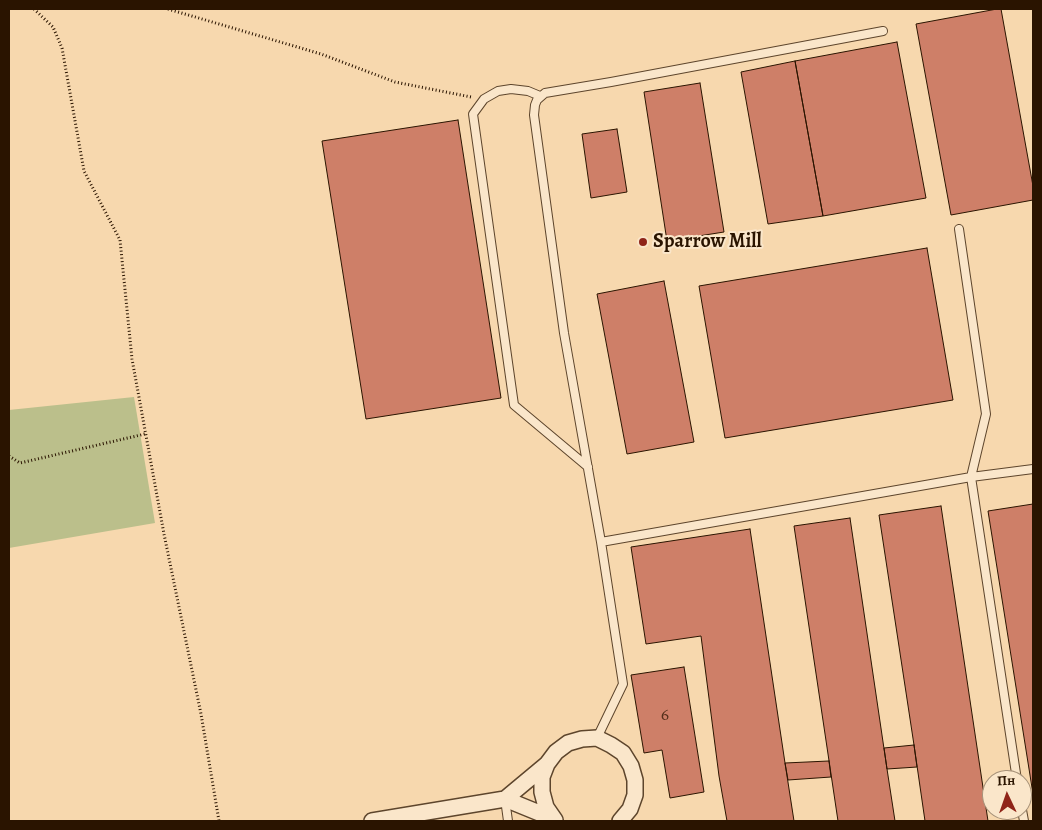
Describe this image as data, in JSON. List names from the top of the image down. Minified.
{"places":["Sparrow Mill"],"house_numbers":["6"],"north":"top"}
